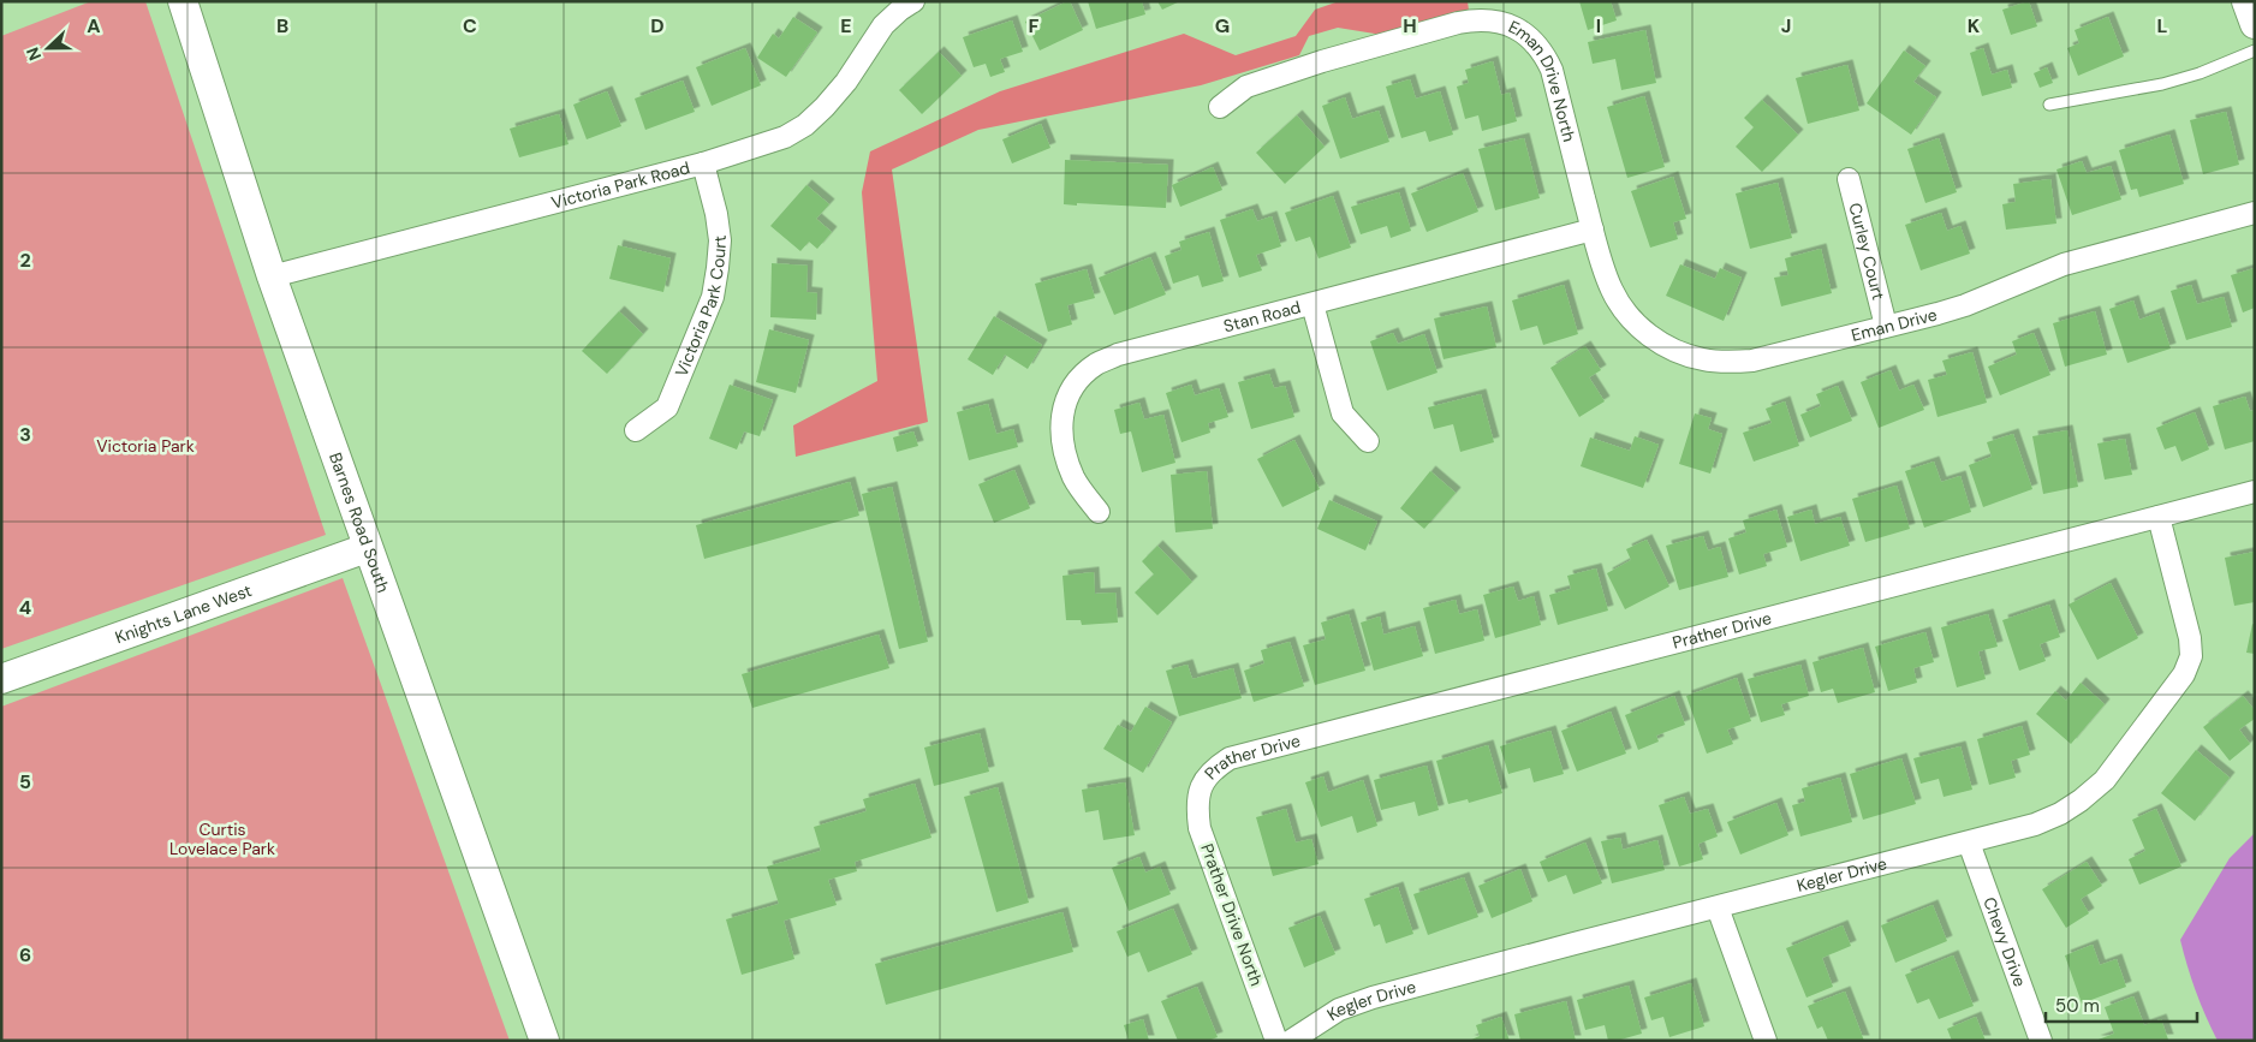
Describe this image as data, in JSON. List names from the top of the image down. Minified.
{"streets":{"street":["Eman Drive North","Victoria Park Road","Curley Court","Victoria Park Court","Stan Road","Eman Drive","Barnes Road South","Knights Lane West","Prather Drive","Kegler Drive","Prather Drive North","Chevy Drive"]},"crossings":[["Eman Drive North","Stan Road"],["Eman Drive North","Eman Drive"],["Victoria Park Road","Victoria Park Court"],["Victoria Park Road","Barnes Road South"],["Curley Court","Eman Drive"],["Stan Road","Eman Drive"],["Barnes Road South","Knights Lane West"],["Prather Drive","Kegler Drive"],["Prather Drive","Prather Drive North"],["Kegler Drive","Chevy Drive"]],"parks":["Victoria Park","Curtis Lovelace Park"],"scale_bar":"50 m","north":"left","grid":{"columns":["A","B","C","D","E","F","G","H","I","J","K","L"],"rows":["2","3","4","5","6"]}}
